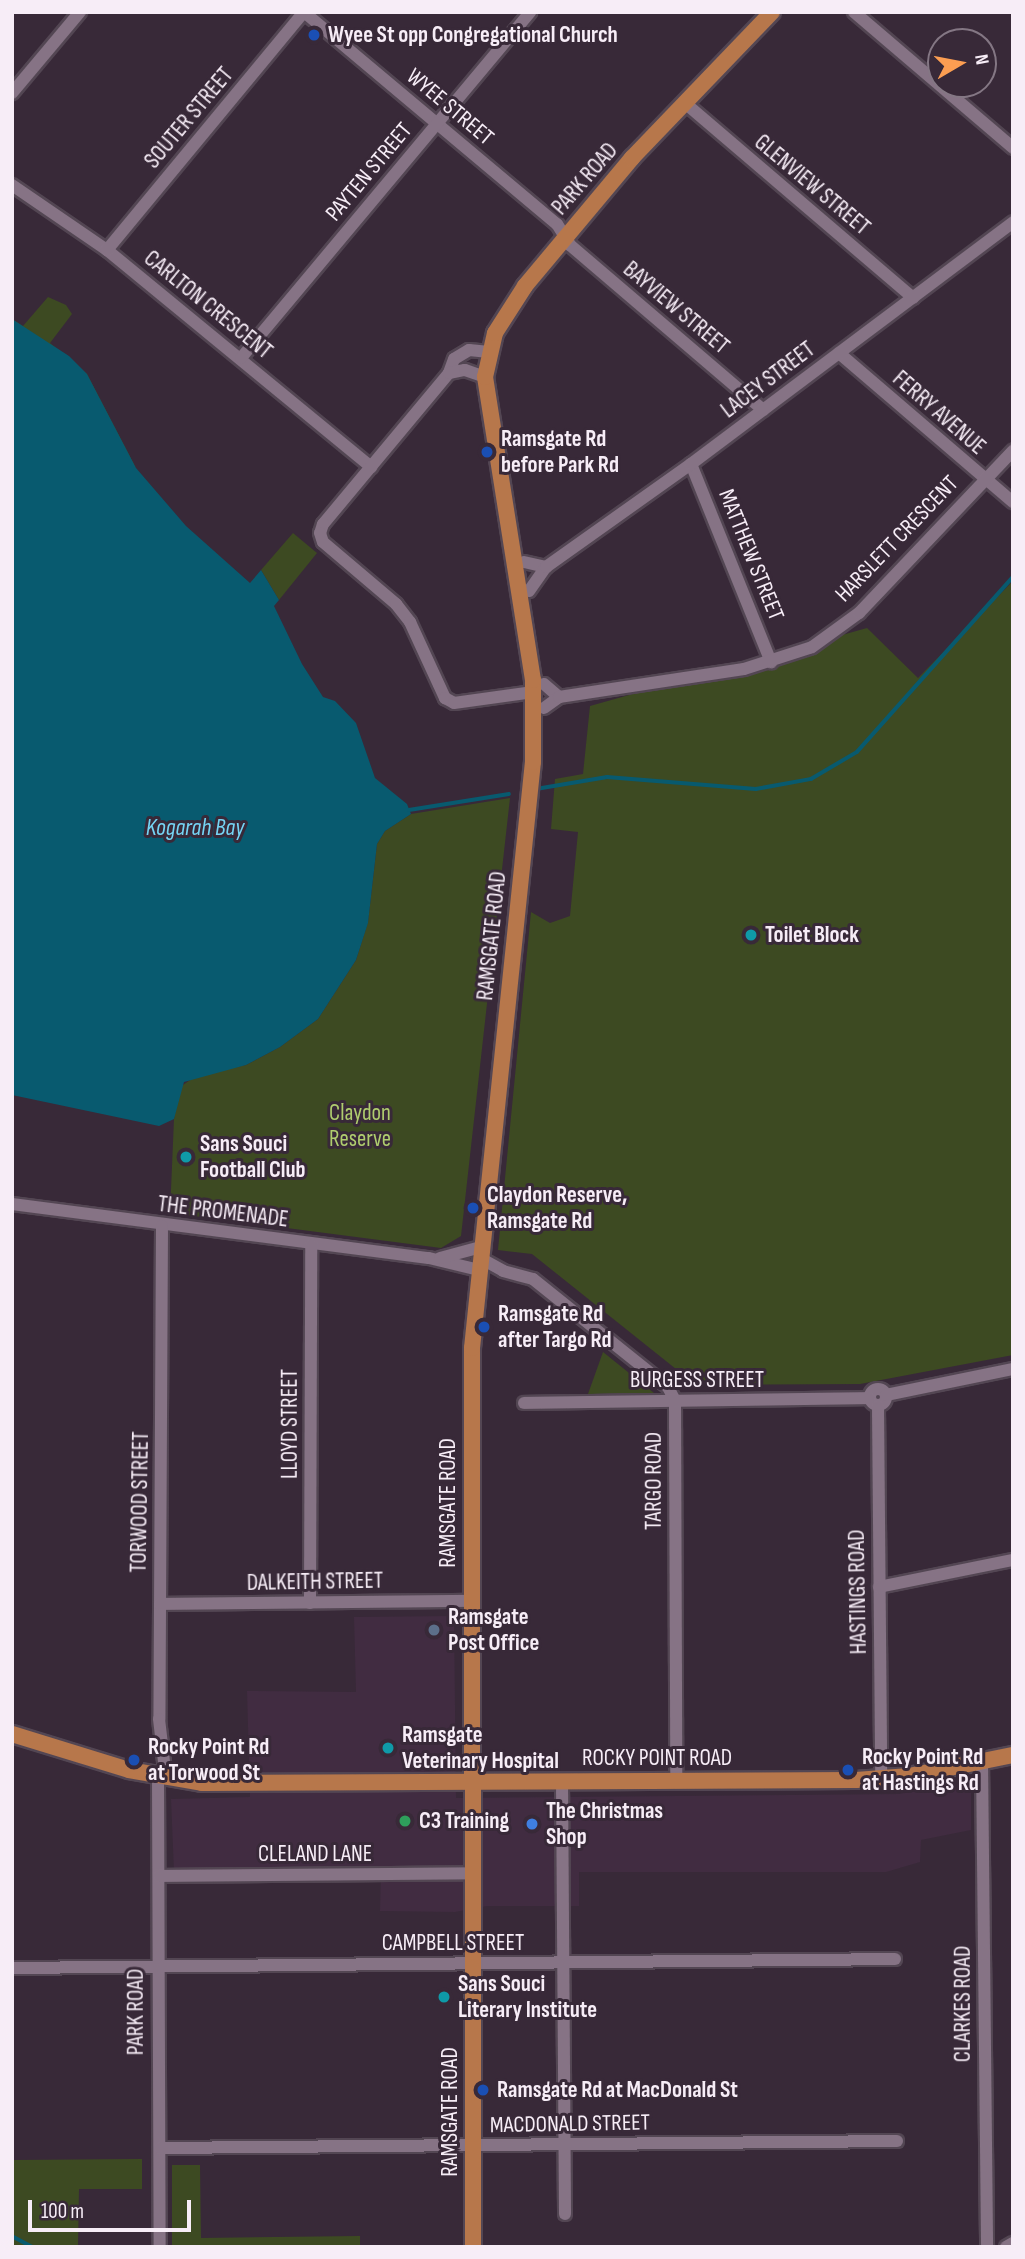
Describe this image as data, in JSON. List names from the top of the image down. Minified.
{"streets":{"main road":["PARK ROAD","RAMSGATE ROAD","ROCKY POINT ROAD"],"street":["WYEE STREET","SOUTER STREET","PAYTEN STREET","GLENVIEW STREET","CARLTON CRESCENT","BAYVIEW STREET","LACEY STREET","FERRY AVENUE","HARSLETT CRESCENT","MATTHEW STREET","THE PROMENADE","BURGESS STREET","LLOYD STREET","TARGO ROAD","TORWOOD STREET","DALKEITH STREET","HASTINGS ROAD","CLELAND LANE","CAMPBELL STREET","CLARKES ROAD","MACDONALD STREET"]},"crossings":[["WYEE STREET","SOUTER STREET"],["WYEE STREET","PAYTEN STREET"],["WYEE STREET","PARK ROAD"],["WYEE STREET","BAYVIEW STREET"],["SOUTER STREET","CARLTON CRESCENT"],["PAYTEN STREET","CARLTON CRESCENT"],["PARK ROAD","GLENVIEW STREET"],["PARK ROAD","BAYVIEW STREET"],["PARK ROAD","RAMSGATE ROAD"],["PARK ROAD","TORWOOD STREET"],["PARK ROAD","ROCKY POINT ROAD"],["PARK ROAD","CLELAND LANE"],["PARK ROAD","CAMPBELL STREET"],["PARK ROAD","MACDONALD STREET"],["GLENVIEW STREET","LACEY STREET"],["BAYVIEW STREET","LACEY STREET"],["LACEY STREET","FERRY AVENUE"],["LACEY STREET","MATTHEW STREET"],["LACEY STREET","RAMSGATE ROAD"],["FERRY AVENUE","HARSLETT CRESCENT"],["HARSLETT CRESCENT","MATTHEW STREET"],["HARSLETT CRESCENT","RAMSGATE ROAD"],["RAMSGATE ROAD","THE PROMENADE"],["RAMSGATE ROAD","TARGO ROAD"],["RAMSGATE ROAD","DALKEITH STREET"],["RAMSGATE ROAD","ROCKY POINT ROAD"],["RAMSGATE ROAD","CLELAND LANE"],["RAMSGATE ROAD","CAMPBELL STREET"],["RAMSGATE ROAD","MACDONALD STREET"],["THE PROMENADE","LLOYD STREET"],["THE PROMENADE","TARGO ROAD"],["THE PROMENADE","TORWOOD STREET"],["BURGESS STREET","TARGO ROAD"],["BURGESS STREET","HASTINGS ROAD"],["LLOYD STREET","DALKEITH STREET"],["TARGO ROAD","ROCKY POINT ROAD"],["TORWOOD STREET","DALKEITH STREET"],["TORWOOD STREET","ROCKY POINT ROAD"],["HASTINGS ROAD","ROCKY POINT ROAD"],["ROCKY POINT ROAD","CLARKES ROAD"]],"water":["Kogarah Bay"],"parks":["Claydon Reserve"],"places":["Wyee St opp Congregational Church","Ramsgate Rd before Park Rd","Toilet Block","Sans Souci Football Club","Claydon Reserve, Ramsgate Rd","Ramsgate Rd after Targo Rd","Ramsgate Post Office","Ramsgate Veterinary Hospital","Rocky Point Rd at Torwood St","Rocky Point Rd at Hastings Rd","C3 Training","The Christmas Shop","Sans Souci Literary Institute","Ramsgate Rd at MacDonald St"],"scale_bar":"100 m","north":"right"}
